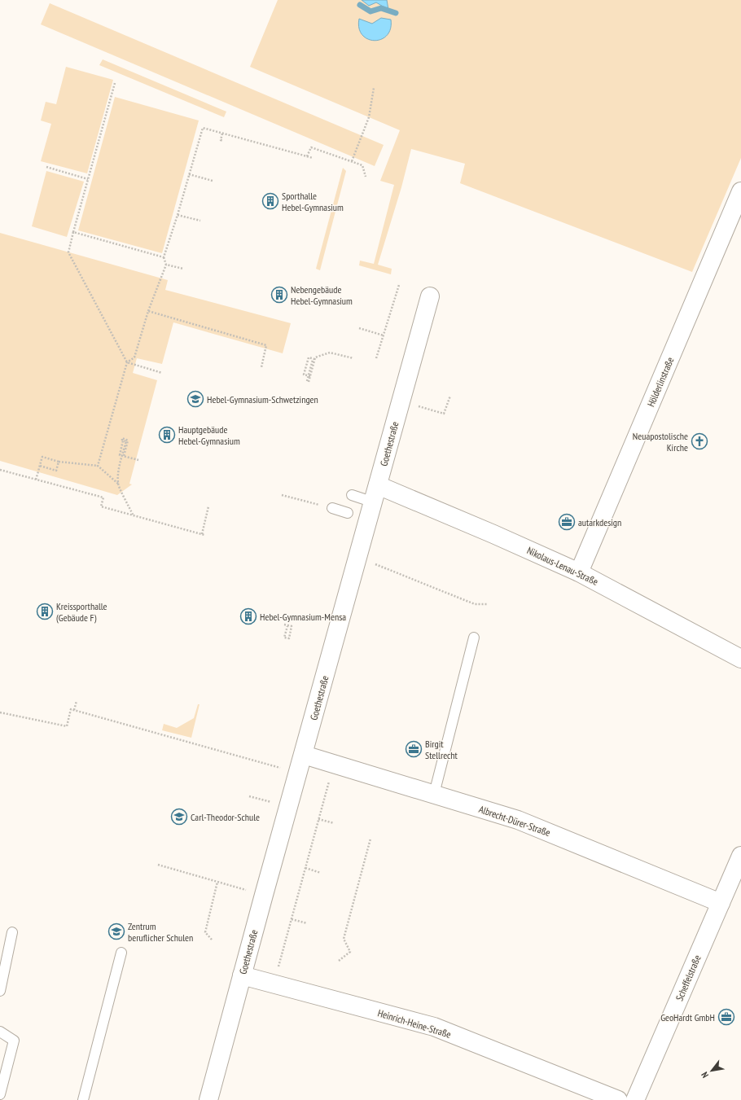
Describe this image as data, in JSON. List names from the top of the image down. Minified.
{"streets":{"street":["Hölderlinstraße","Goethestraße","Nikolaus-Lenau-Straße","Albrecht-Dürer-Straße","Scheffelstraße","Heinrich-Heine-Straße"]},"crossings":[["Hölderlinstraße","Nikolaus-Lenau-Straße"],["Goethestraße","Nikolaus-Lenau-Straße"],["Goethestraße","Albrecht-Dürer-Straße"],["Goethestraße","Heinrich-Heine-Straße"],["Albrecht-Dürer-Straße","Scheffelstraße"]],"places":{"building":["Sporthalle Hebel-Gymnasium","Nebengebäude Hebel-Gymnasium","Hauptgebäude Hebel-Gymnasium","Kreissporthalle (Gebäude F)","Hebel-Gymnasium-Mensa"],"school or university":["Hebel-Gymnasium-Schwetzingen","Carl-Theodor-Schule","Zentrum beruflicher Schulen"],"church":["Neuapostolische Kirche"],"office":["autarkdesign","Birgit Stellrecht","GeoHardt GmbH"]},"north":"bottom left"}
